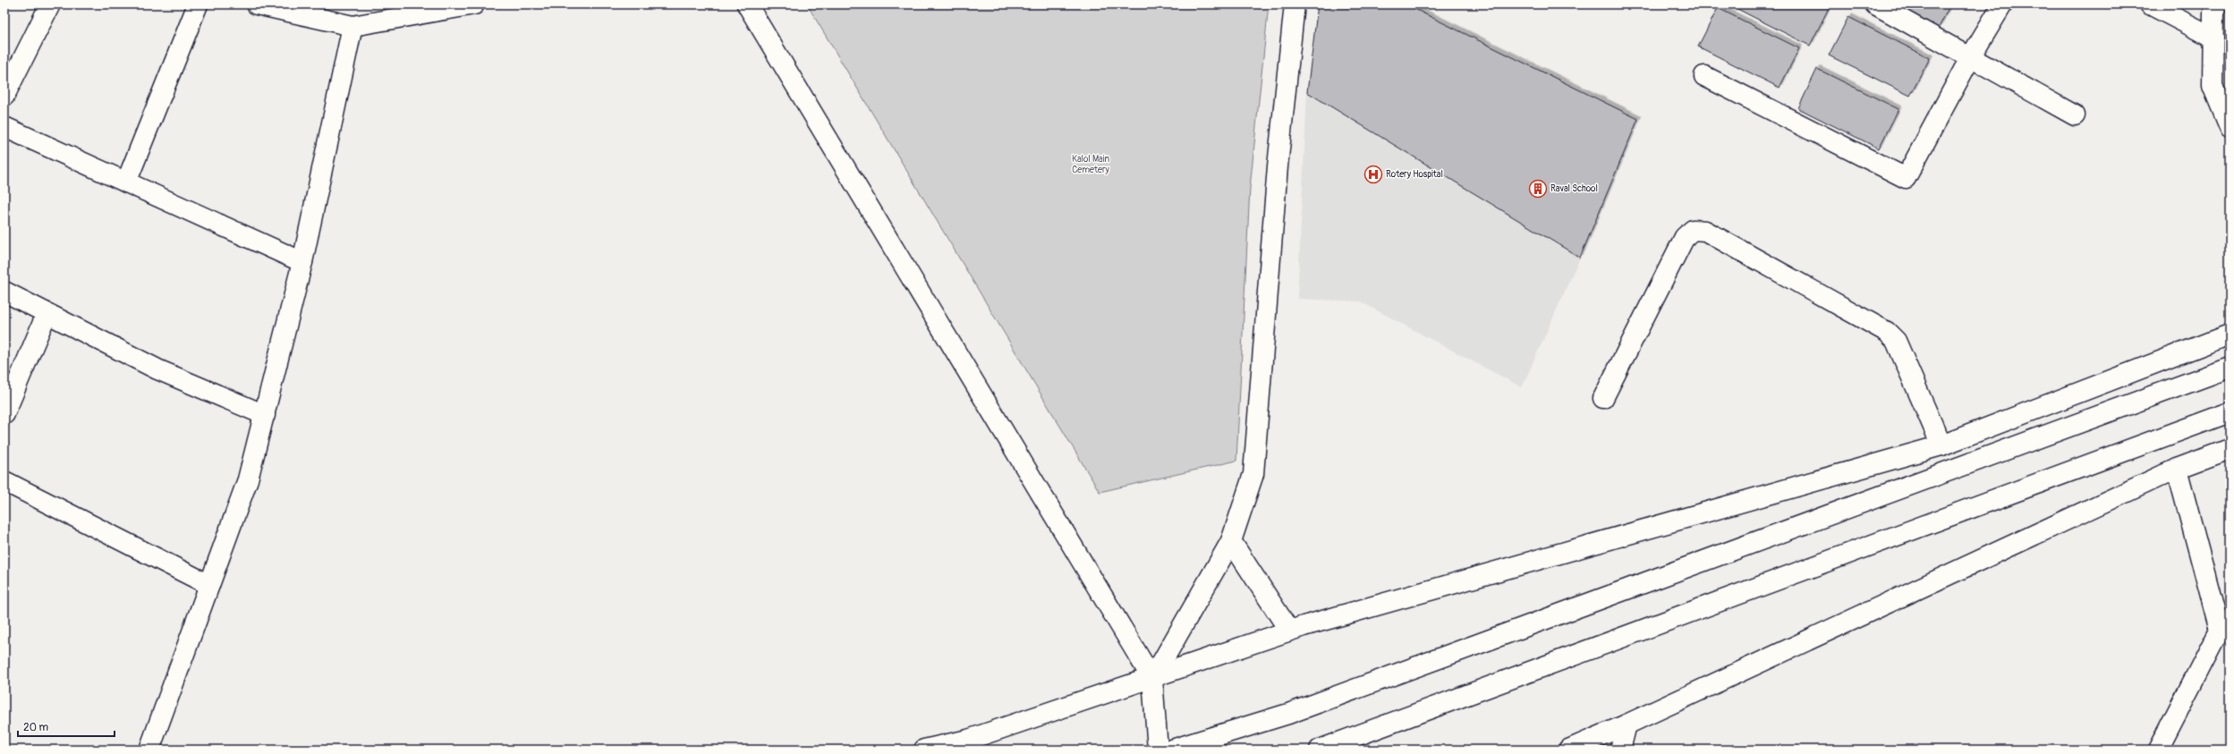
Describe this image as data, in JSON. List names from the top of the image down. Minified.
{"parks":["Kalol Main Cemetery"],"places":{"hospital":["Rotery Hospital"],"building":["Raval School"]},"scale_bar":"20 m"}
